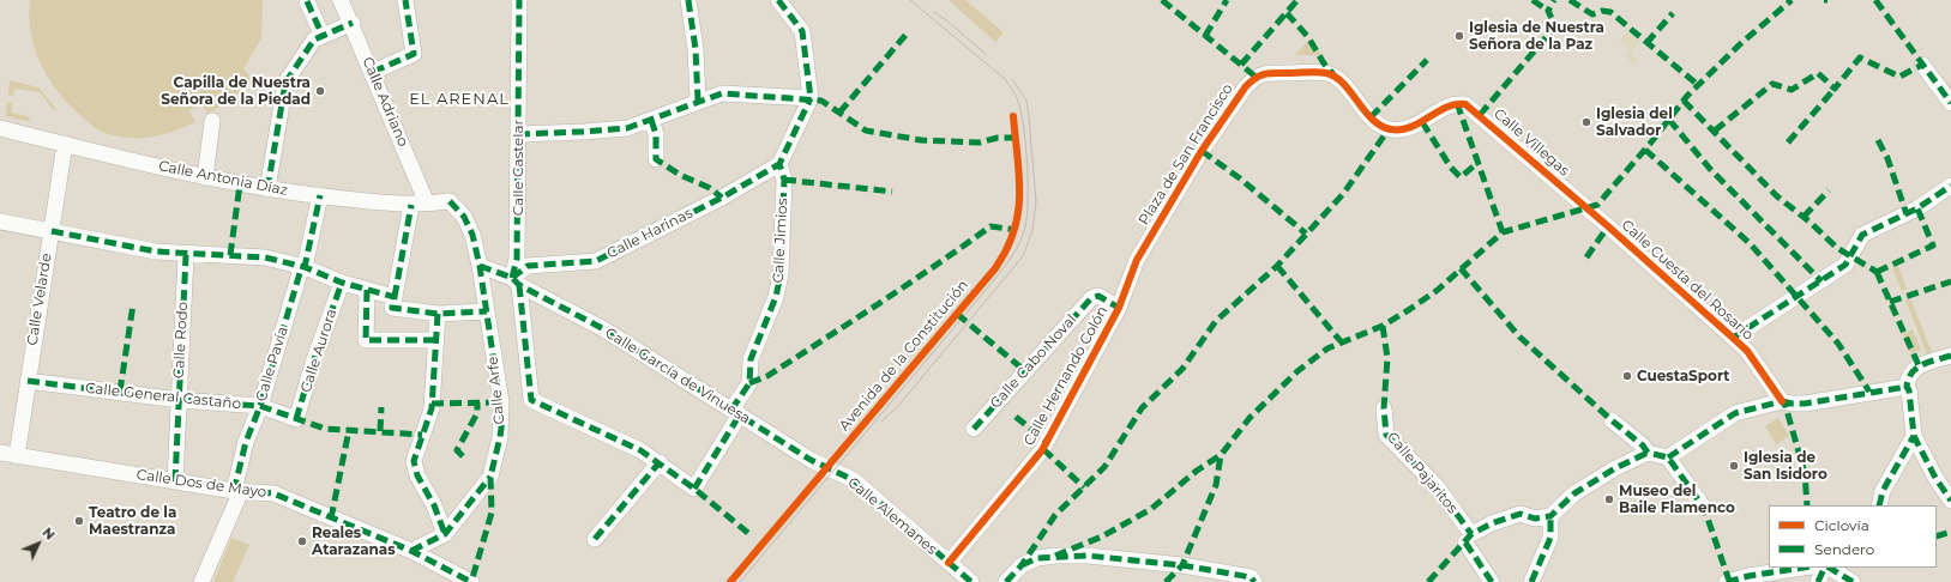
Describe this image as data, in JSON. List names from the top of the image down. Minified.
{"streets":{"street":["Calle Adriano","Calle Villegas","Plaza de San Francisco","Calle Castelar","Calle Antonia Díaz","Calle Harinas","Calle Jimios","Calle Cuesta del Rosario","Calle Velarde","Calle Rodo","Calle Aurora","Calle Cabo Noval","Calle Pavía","Calle García de Vinuesa","Calle Hernando Colón","Calle Arfe","Calle General Castaño","Calle Pajaritos","Calle Dos de Mayo","Calle Alemanes"],"cycle path":["Avenida de la Constitución"]},"crossings":[["Calle Adriano","Calle Antonia Díaz"],["Calle Villegas","Plaza de San Francisco"],["Calle Villegas","Calle Cuesta del Rosario"],["Plaza de San Francisco","Calle Hernando Colón"],["Calle Castelar","Calle Harinas"],["Calle Castelar","Calle Jimios"],["Calle Castelar","Calle García de Vinuesa"],["Calle Antonia Díaz","Calle Velarde"],["Calle Antonia Díaz","Calle Pavía"],["Calle Antonia Díaz","Calle Arfe"],["Calle Harinas","Calle Jimios"],["Calle Harinas","Calle García de Vinuesa"],["Calle Jimios","Calle García de Vinuesa"],["Calle Velarde","Calle General Castaño"],["Calle Velarde","Calle Dos de Mayo"],["Calle Rodo","Calle General Castaño"],["Calle Rodo","Calle Dos de Mayo"],["Calle Aurora","Calle General Castaño"],["Calle Cabo Noval","Calle Hernando Colón"],["Calle Pavía","Calle General Castaño"],["Calle Pavía","Calle Dos de Mayo"],["Calle García de Vinuesa","Calle Arfe"],["Calle García de Vinuesa","Calle Alemanes"],["Calle Hernando Colón","Calle Alemanes"],["Calle Arfe","Calle Dos de Mayo"]],"districts":["EL ARENAL"],"places":["Iglesia de Nuestra Señora de la Paz","Capilla de Nuestra Señora de la Piedad","Iglesia del Salvador","CuestaSport","Iglesia de San Isidoro","Museo del Baile Flamenco","Teatro de la Maestranza","Reales Atarazanas"],"legend":["Ciclovía","Sendero"],"north":"top right"}
